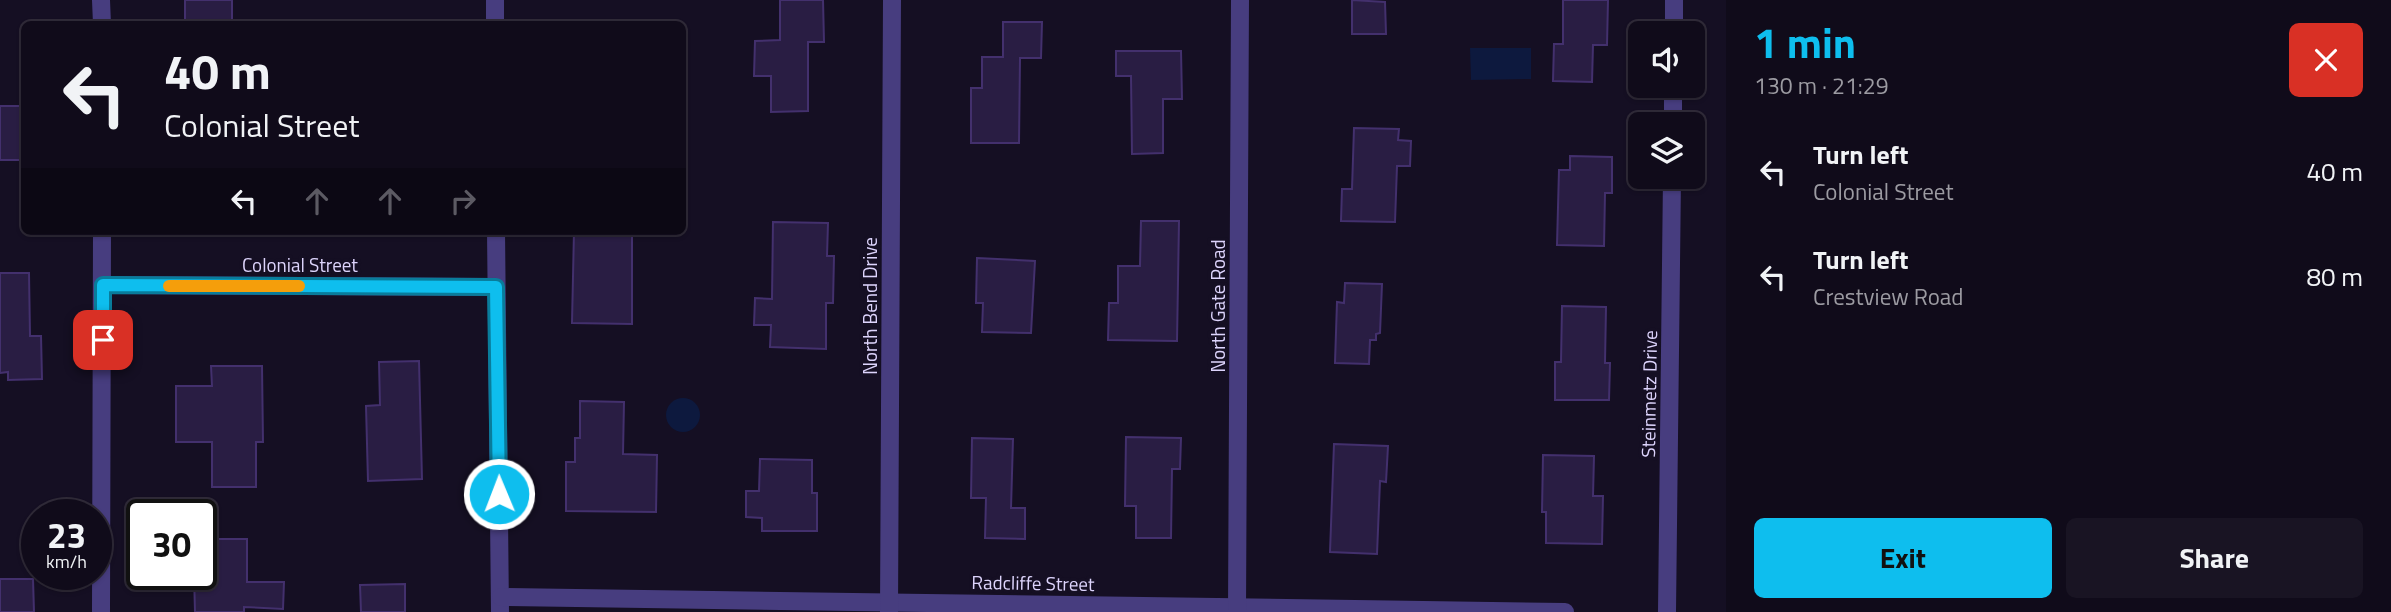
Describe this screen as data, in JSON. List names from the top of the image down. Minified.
{"streets":{"street":["Colonial Street","North Bend Drive","North Gate Road","Steinmetz Drive","Radcliffe Street"]},"crossings":[["North Bend Drive","Radcliffe Street"],["North Gate Road","Radcliffe Street"]],"page":{"heading":["1 min","130 m · 21:29"],"turn":["40 m","Colonial Street"],"list":[{"name":"Turn left","note":"Colonial Street","value":"40 m"},{"name":"Turn left","note":"Crestview Road","value":"80 m"}],"speed":"23 km/h","limit":"30","buttons":["Exit","Share"]}}
